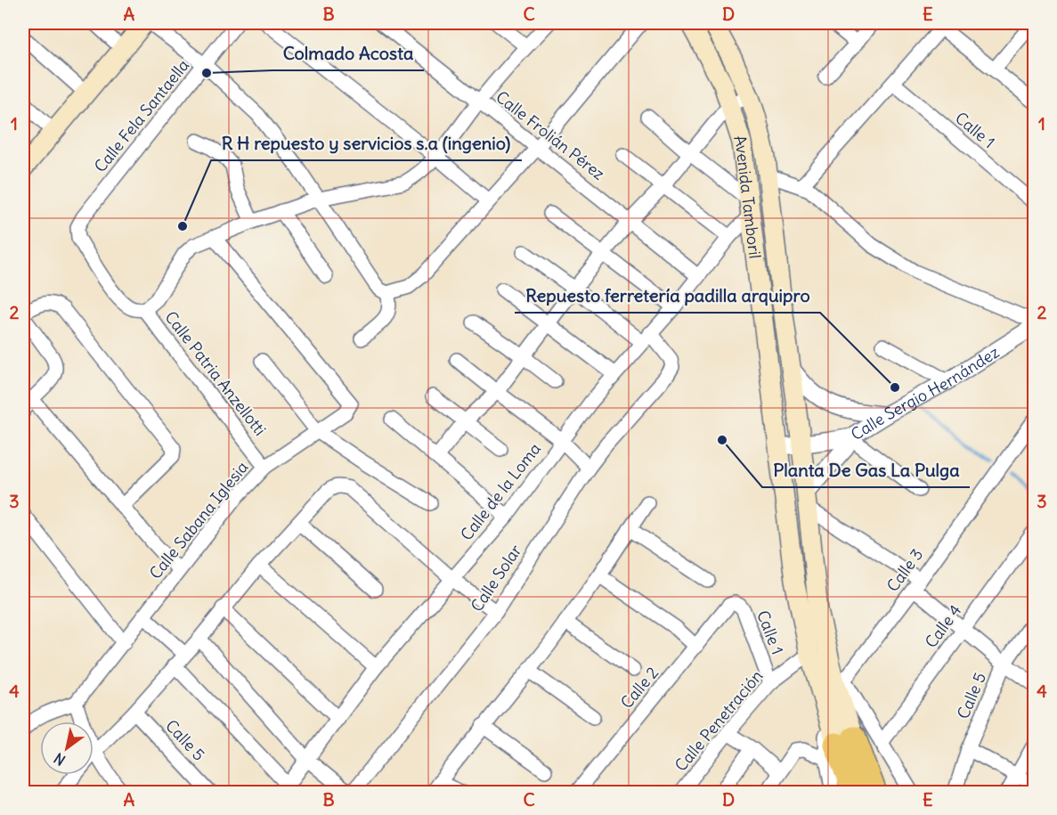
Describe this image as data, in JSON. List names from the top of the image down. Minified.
{"streets":{"main road":["Avenida Tamboril"],"street":["Calle Fela Santaella","Calle 1","Calle Frolián Pérez","Calle Patria Anzellotti","Calle Sergio Hernández","Calle de la Loma","Calle Sabana Iglesia","Calle 3","Calle Solar","Calle 4","Calle 2","Calle 5","Calle Penetración"]},"crossings":[["Calle Fela Santaella","Calle Patria Anzellotti"],["Calle 1","Calle 2"],["Calle 1","Calle Penetración"],["Calle Frolián Pérez","Calle de la Loma"],["Avenida Tamboril","Calle Sergio Hernández"],["Avenida Tamboril","Calle de la Loma"],["Avenida Tamboril","Calle 3"],["Avenida Tamboril","Calle Penetración"],["Calle Patria Anzellotti","Calle Sabana Iglesia"],["Calle de la Loma","Calle Solar"]],"places":["Colmado Acosta","R H repuesto y servicios s.a (ingenio)","Repuesto ferretería padilla arquipro","Planta De Gas La Pulga"],"north":"bottom left","grid":{"columns":["A","B","C","D","E"],"rows":["1","2","3","4"]}}
